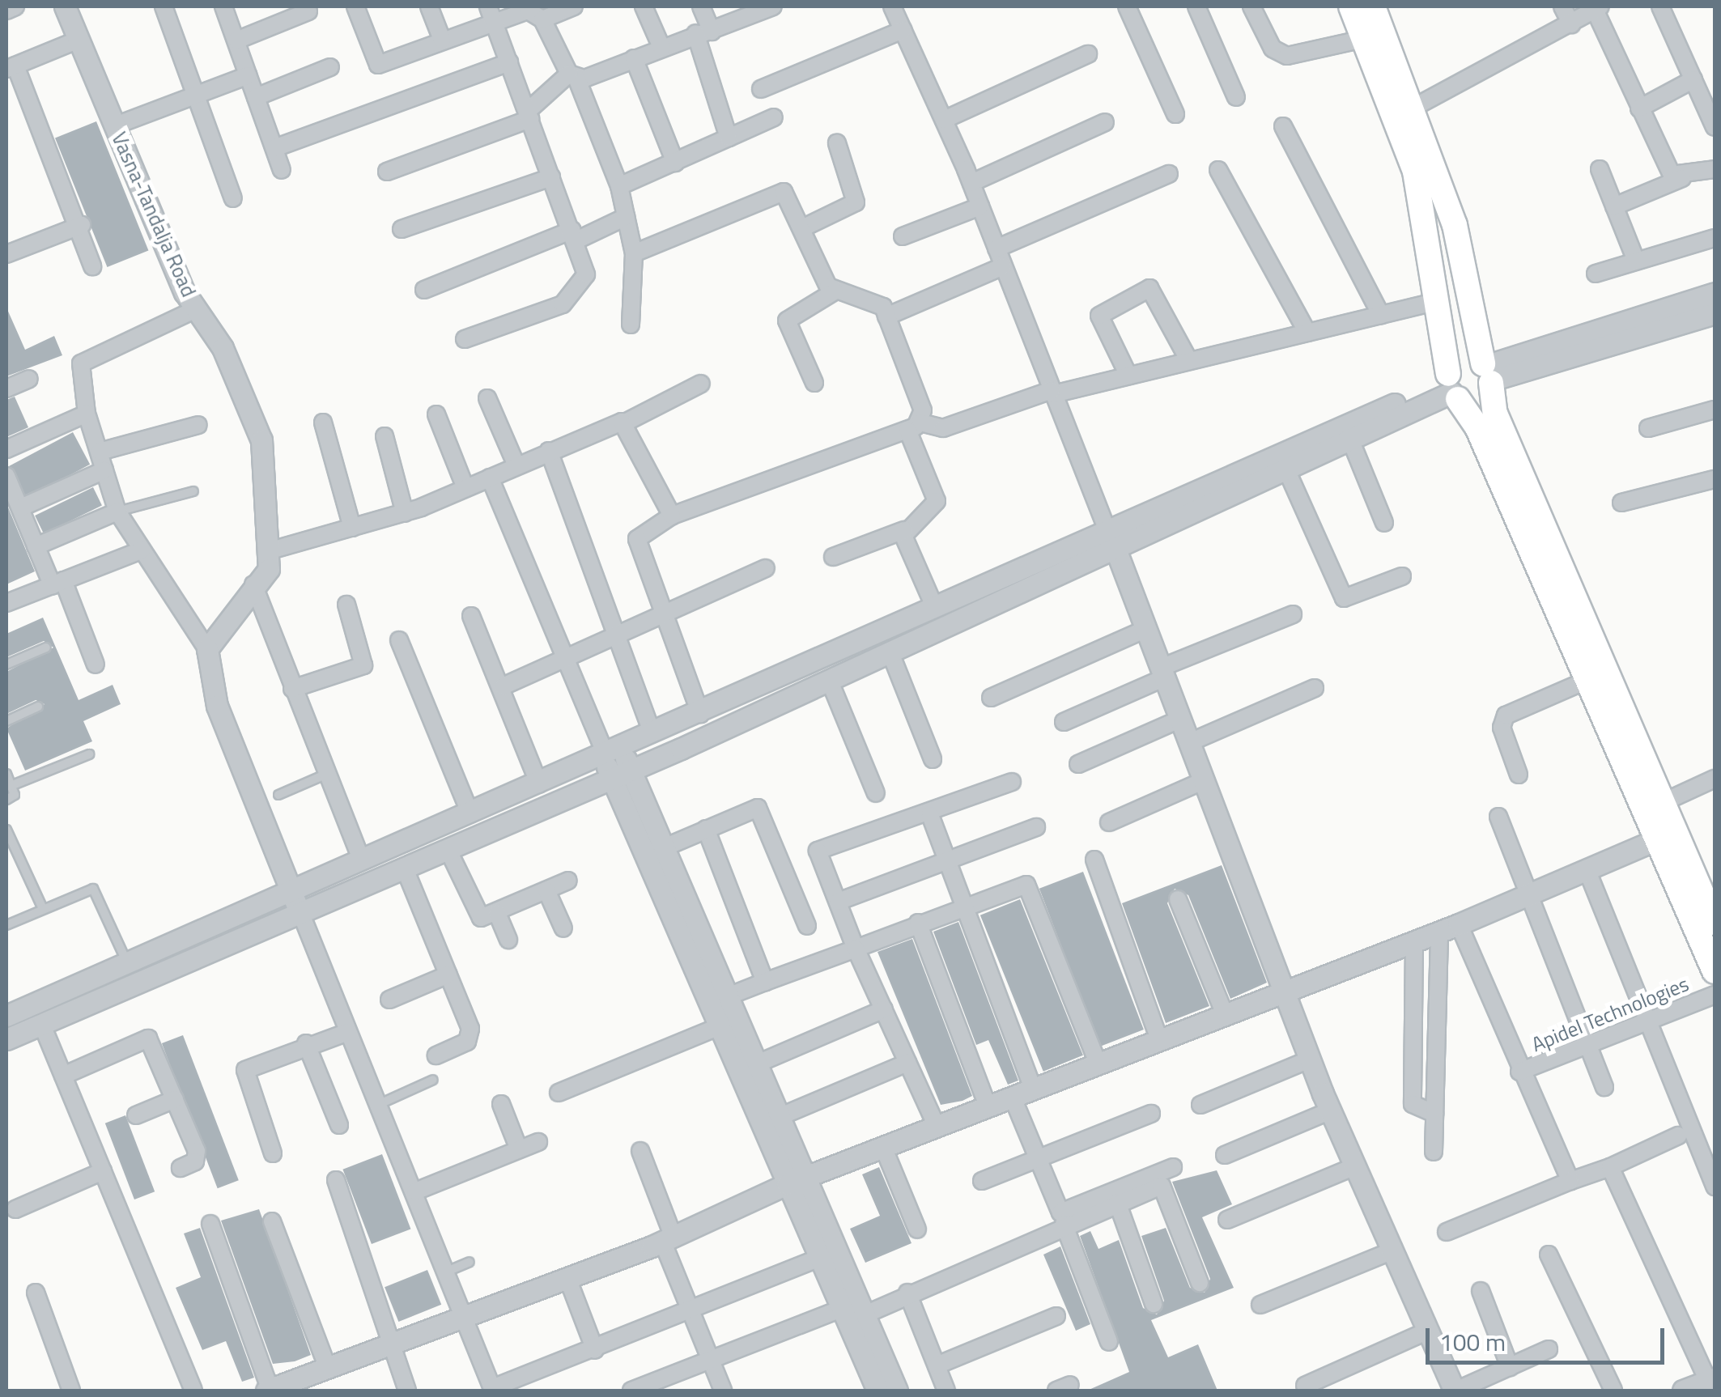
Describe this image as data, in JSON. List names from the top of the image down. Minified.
{"streets":{"street":["Vasna-Tandalja Road","Apidel Technologies"]},"scale_bar":"100 m"}
